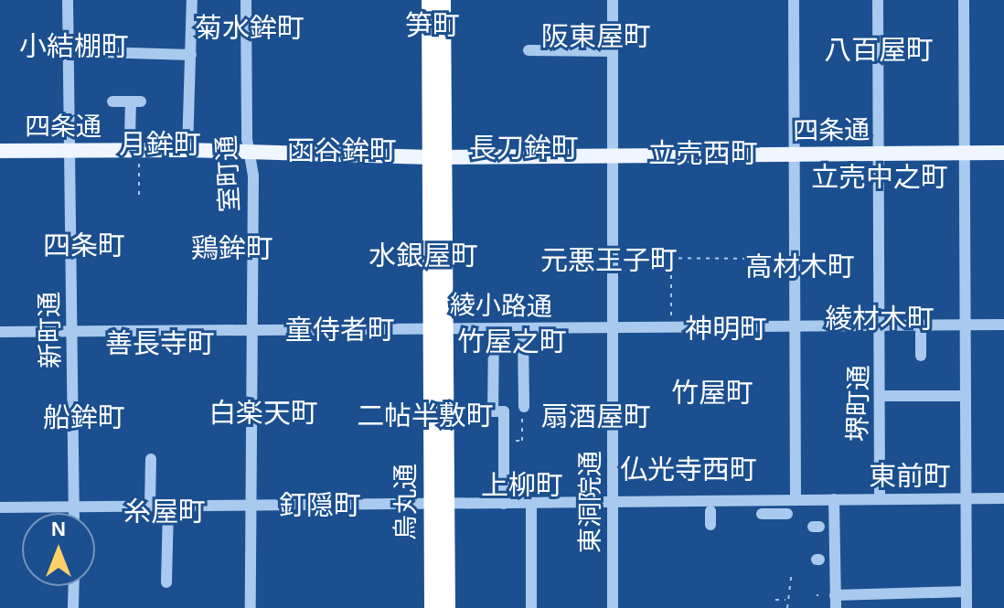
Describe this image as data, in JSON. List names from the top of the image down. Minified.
{"streets":{"highway":["烏丸通"],"main road":["四条通"],"street":["室町通","綾小路通","新町通","堺町通","東洞院通"]},"crossings":[["四条通","室町通"],["四条通","新町通"],["四条通","堺町通"],["四条通","烏丸通"],["四条通","東洞院通"],["室町通","綾小路通"],["綾小路通","新町通"],["綾小路通","堺町通"],["綾小路通","烏丸通"],["綾小路通","東洞院通"]],"districts":["笋町","菊水鉾町","阪東屋町","小結棚町","八百屋町","月鉾町","長刀鉾町","函谷鉾町","立売西町","立売中之町","四条町","鶏鉾町","水銀屋町","元悪王子町","高材木町","綾材木町","神明町","童侍者町","竹屋之町","善長寺町","竹屋町","白楽天町","二帖半敷町","扇酒屋町","船鉾町","仏光寺西町","東前町","上柳町","釘隠町","糸屋町"],"north":"top"}
